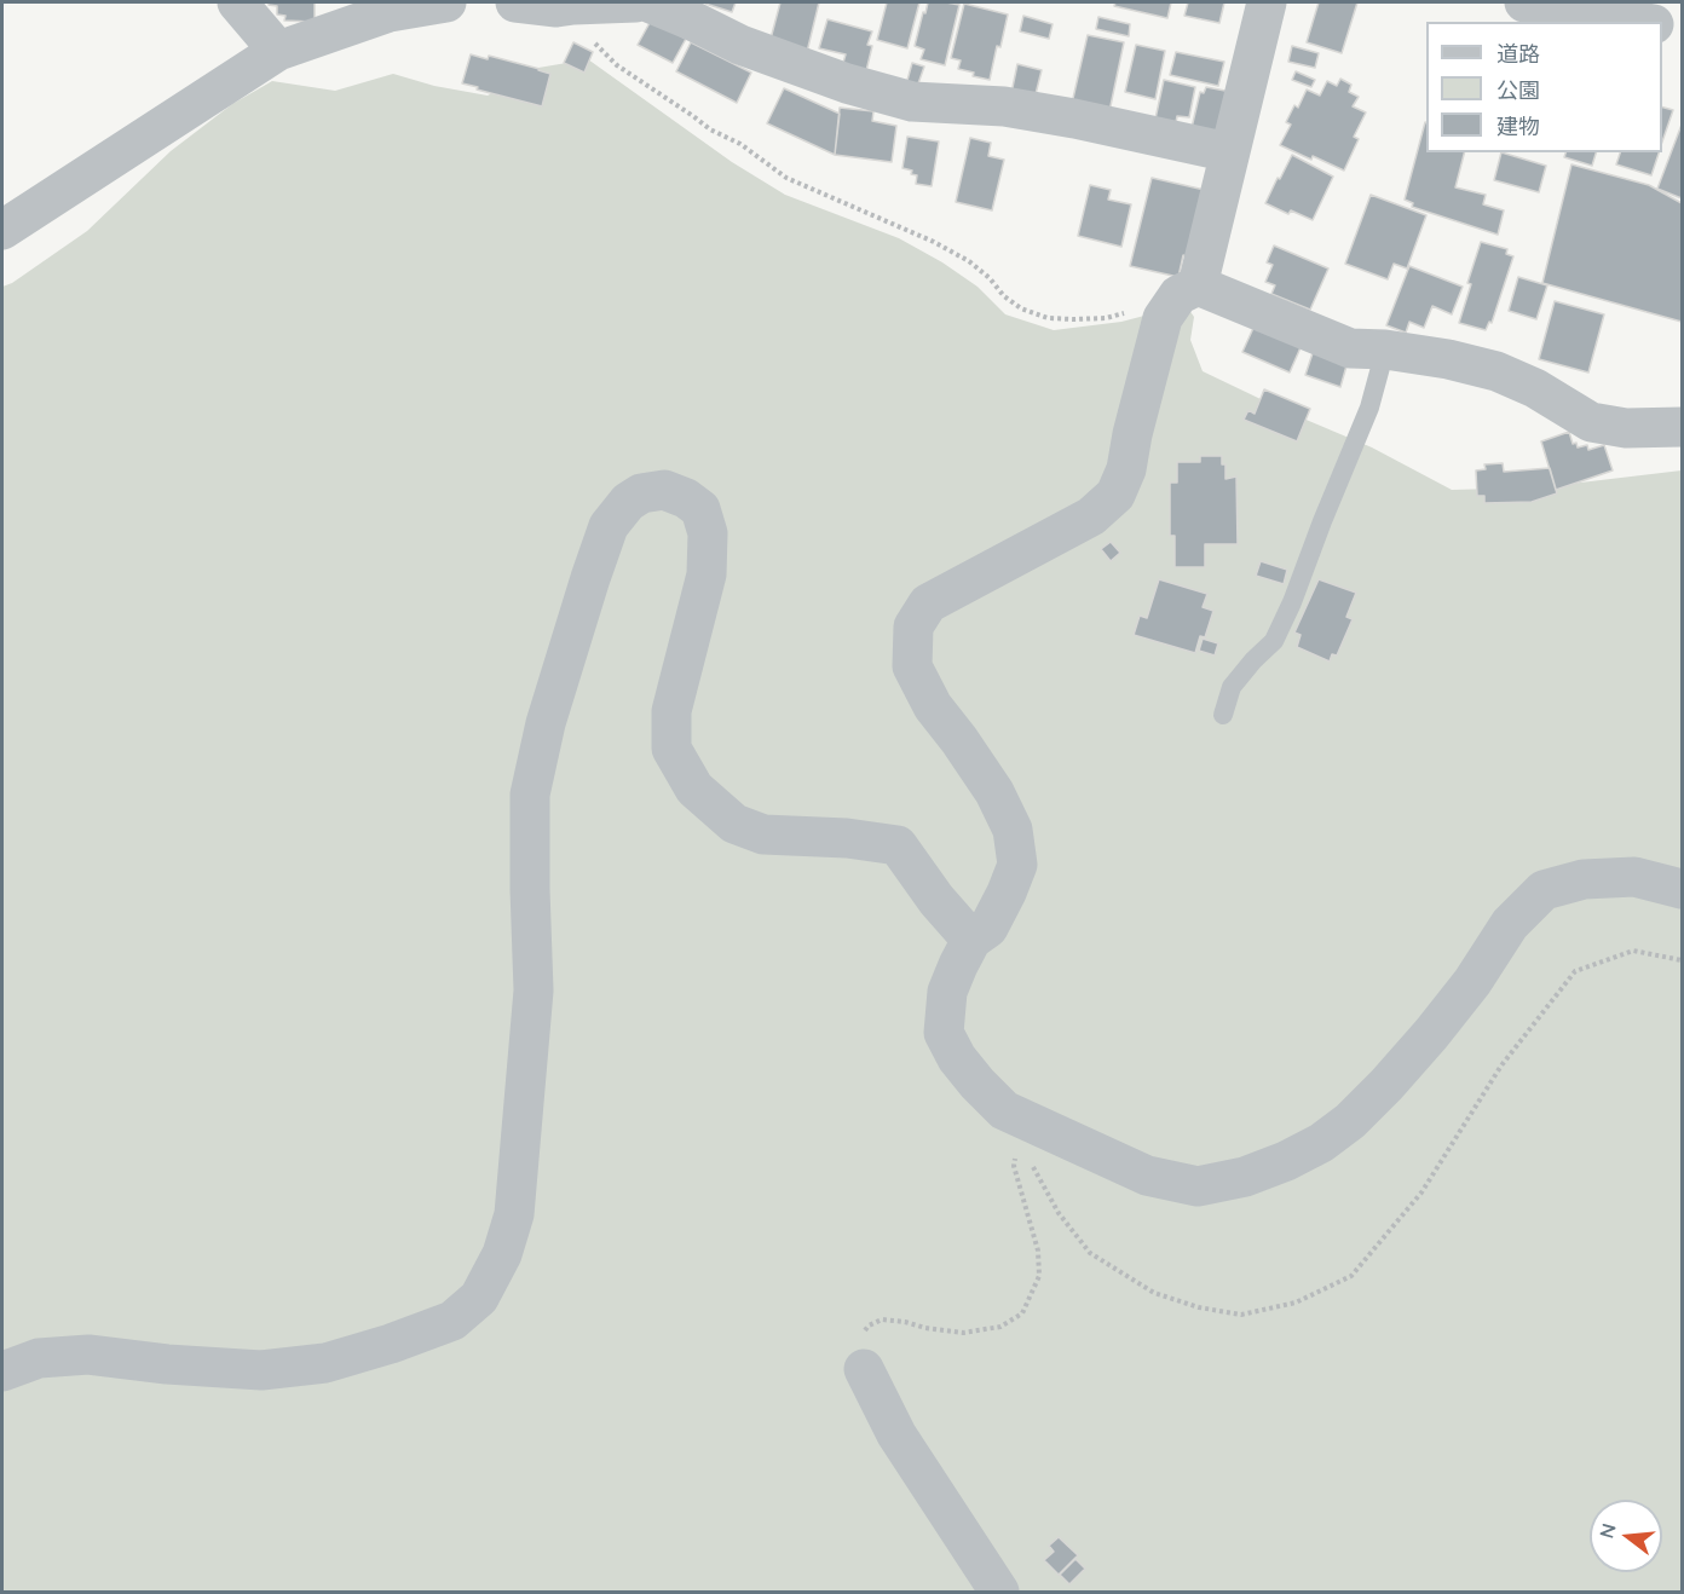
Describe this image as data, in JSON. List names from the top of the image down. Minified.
{"legend":["道路","公園","建物"],"north":"left"}
